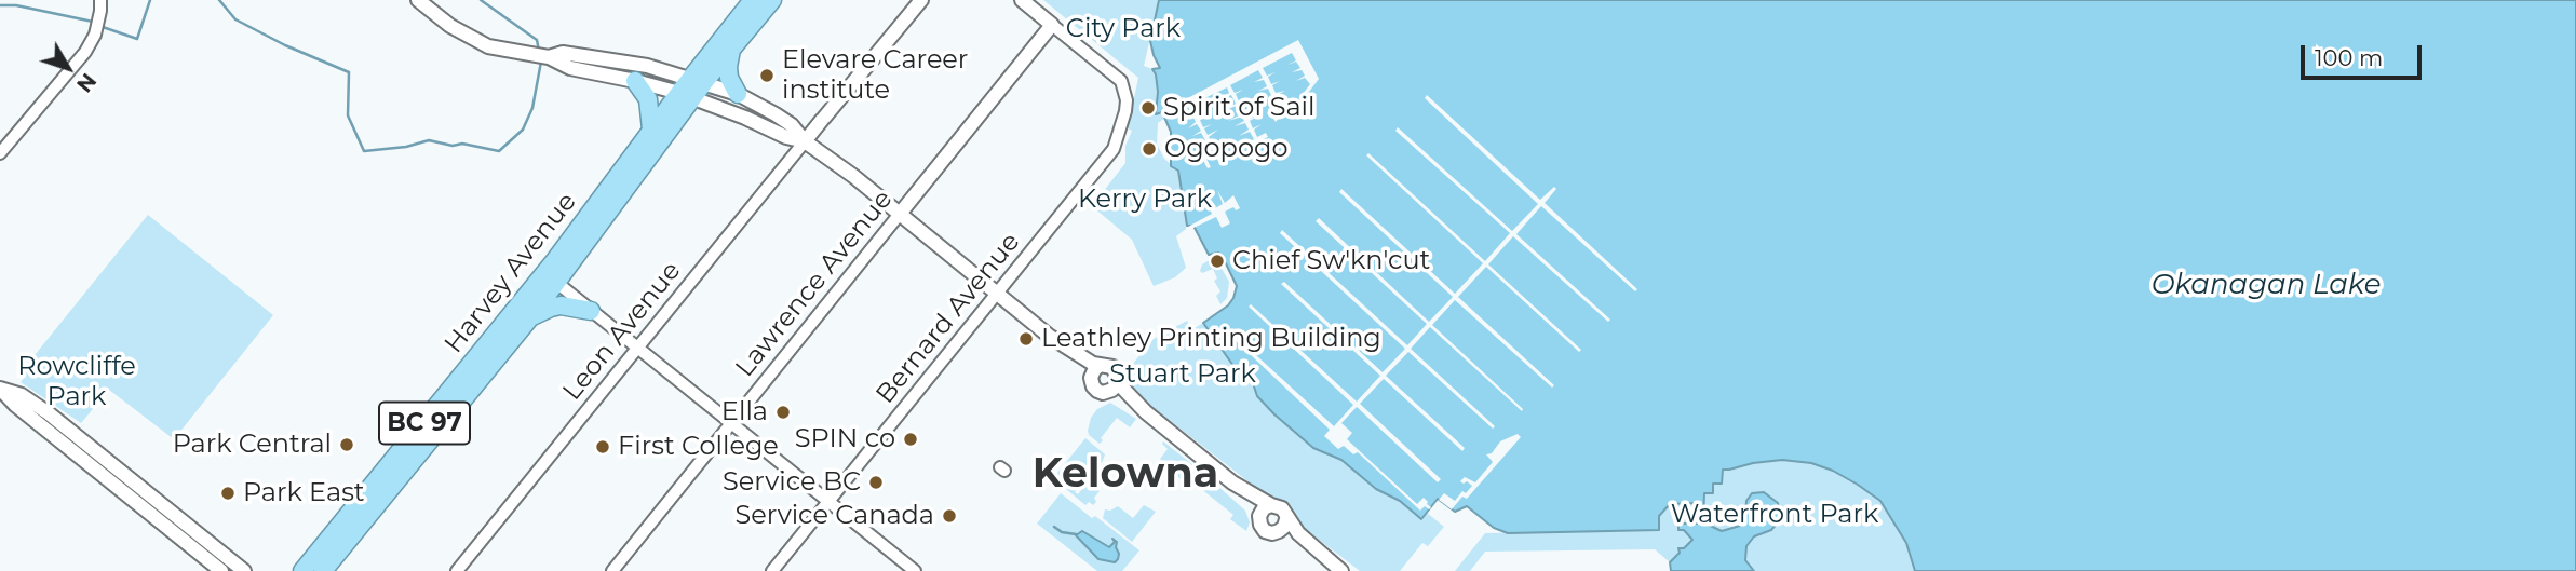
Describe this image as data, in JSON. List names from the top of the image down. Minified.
{"streets":{"highway":["Harvey Avenue","BC 97"],"main road":["Lawrence Avenue","Leon Avenue"],"street":["Bernard Avenue"]},"crossings":[["Lawrence Avenue","Bernard Avenue"]],"districts":["Kelowna"],"water":["Okanagan Lake"],"parks":["City Park","Kerry Park","Rowcliffe Park","Stuart Park","Waterfront Park"],"places":["Elevare Career institute","Spirit of Sail","Ogopogo","Chief Sw'kn'cut","Leathley Printing Building","Ella","SPIN co","Park Central","First College","Service BC","Park East","Service Canada"],"scale_bar":"100 m","north":"bottom right"}
